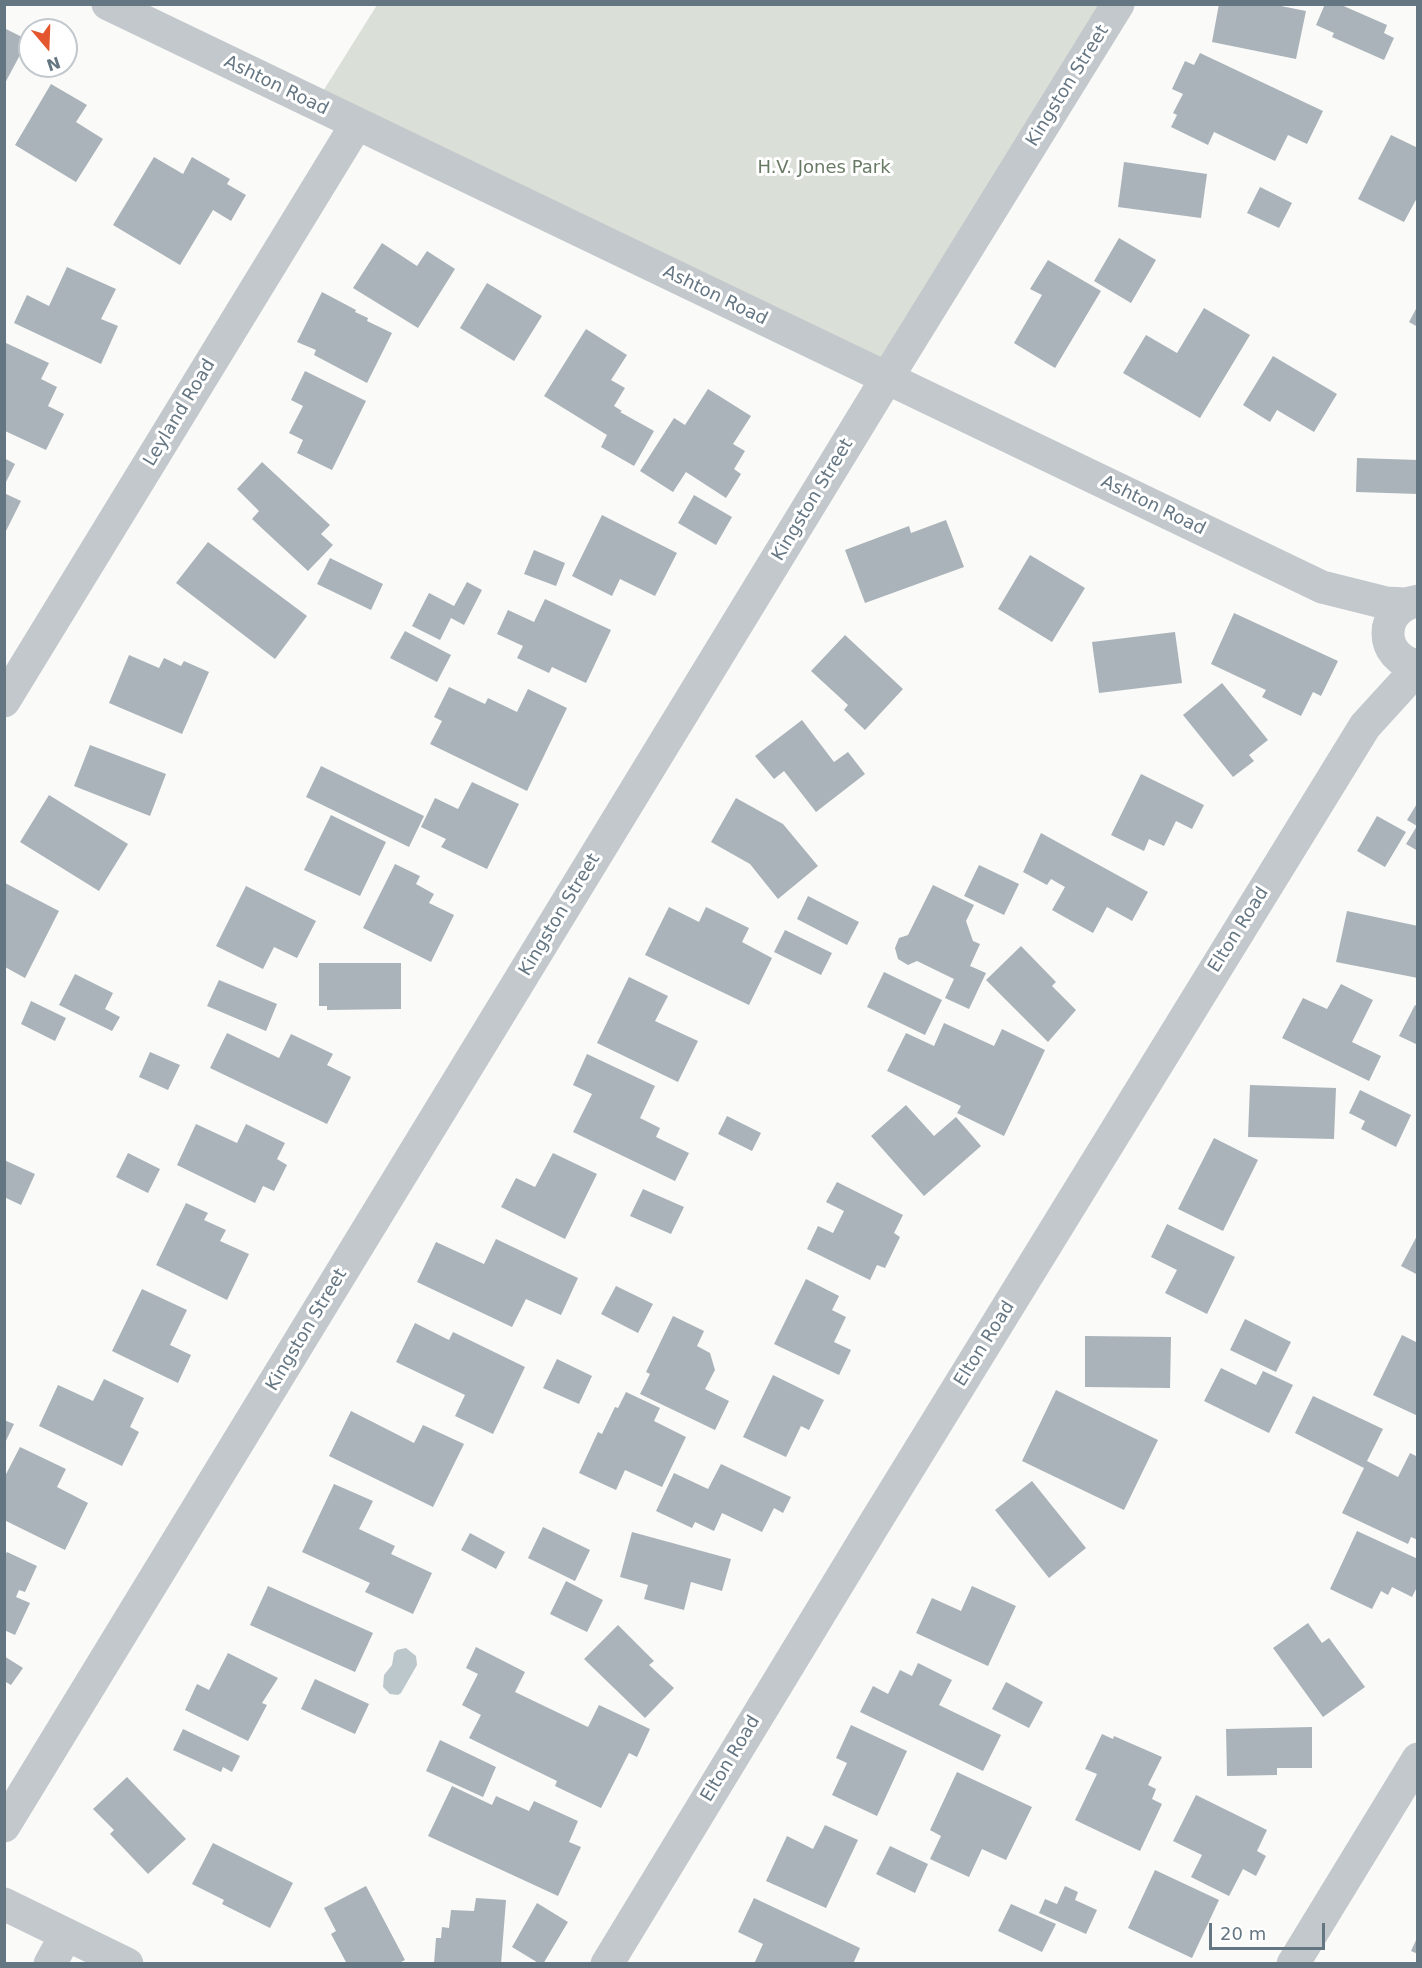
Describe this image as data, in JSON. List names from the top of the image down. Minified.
{"streets":{"street":["Ashton Road","Kingston Street","Leyland Road","Elton Road"]},"crossings":[["Ashton Road","Kingston Street"],["Ashton Road","Leyland Road"],["Ashton Road","Elton Road"]],"parks":["H.V. Jones Park"],"scale_bar":"20 m","north":"bottom"}
